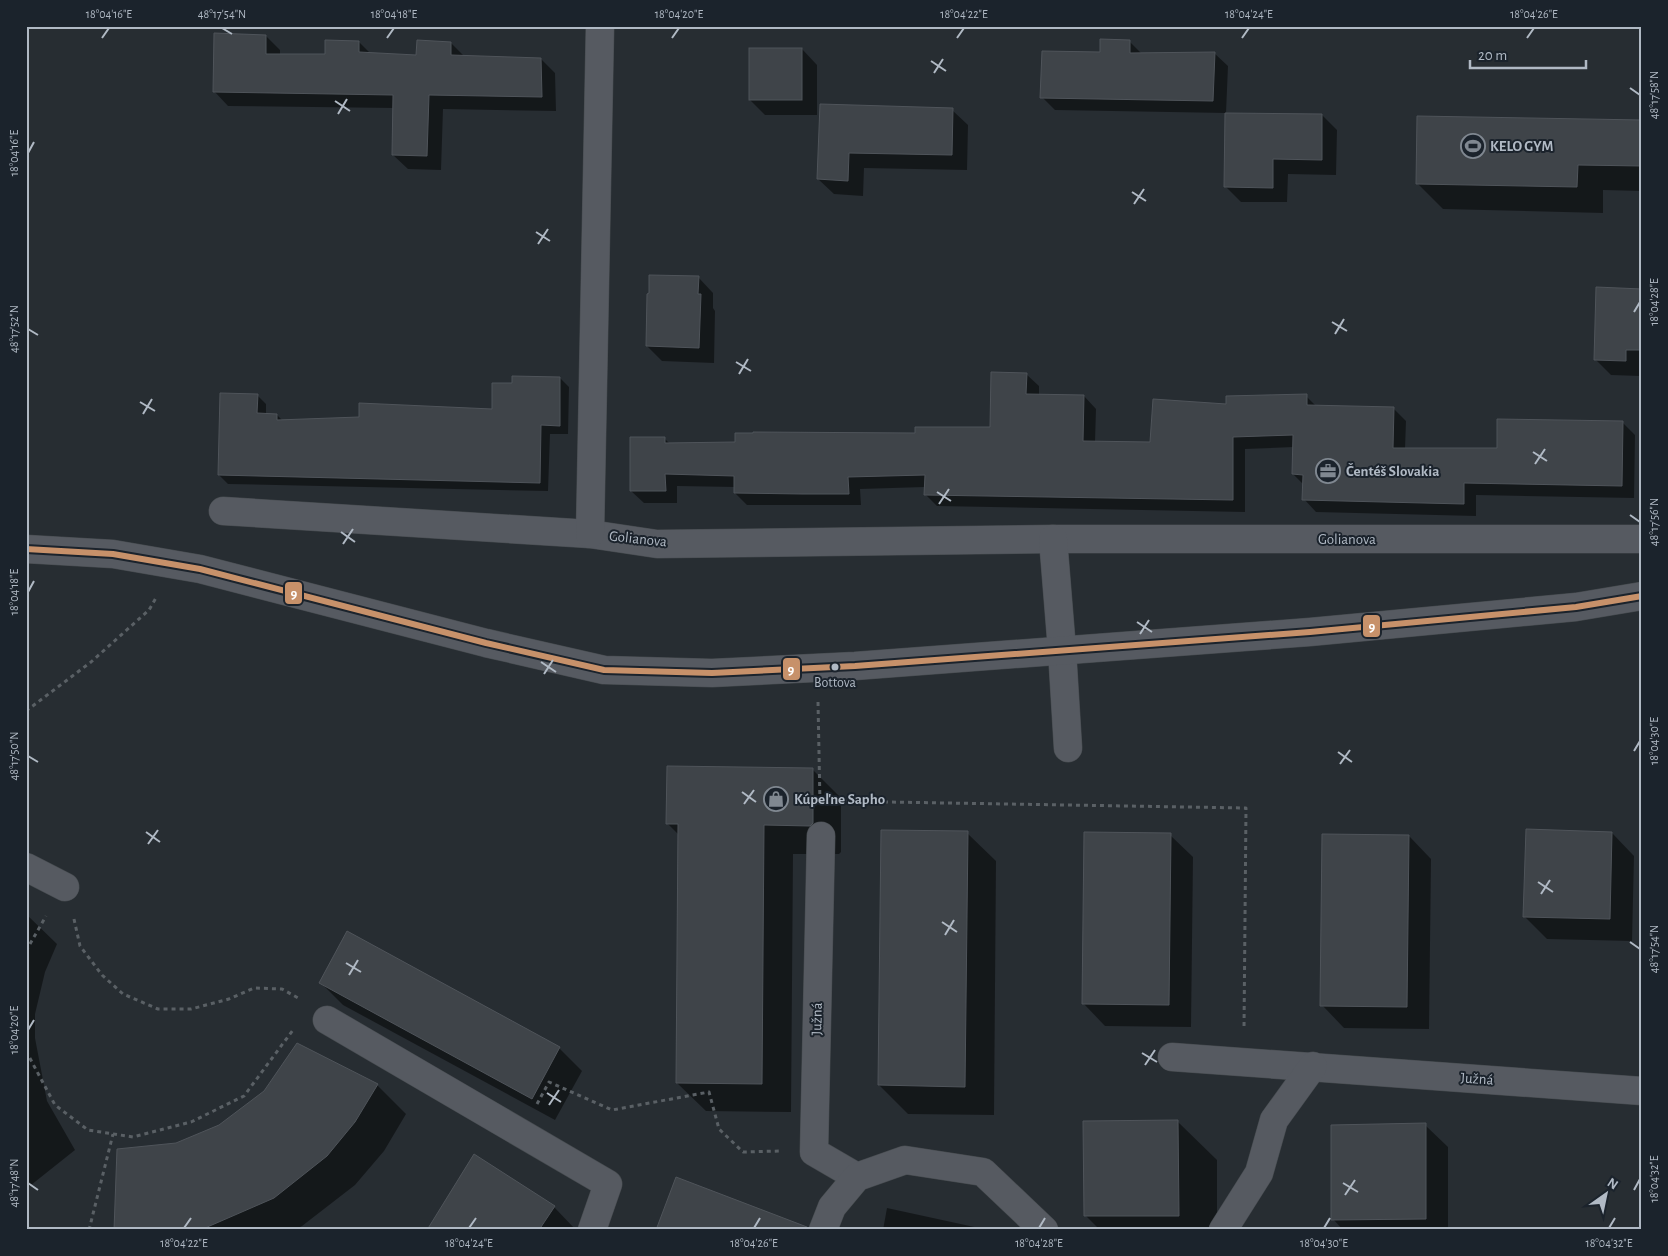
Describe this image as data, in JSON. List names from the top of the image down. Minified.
{"streets":{"street":["Golianova","Južná"]},"places":{"sports":["KELO GYM"],"office":["Čentéš Slovakia"],"other":["Bottova"],"shop":["Kúpeľne Sapho"]},"lines":["transit line 9"],"scale_bar":"20 m","north":"top right","coordinates":["18°04'16\"E","48°17'54\"N","18°04'18\"E","18°04'20\"E","18°04'22\"E","18°04'24\"E","18°04'26\"E","48°17'58\"N","18°04'28\"E","48°17'52\"N","48°17'56\"N","18°04'30\"E","48°17'50\"N","18°04'32\"E","48°17'48\"N"]}
